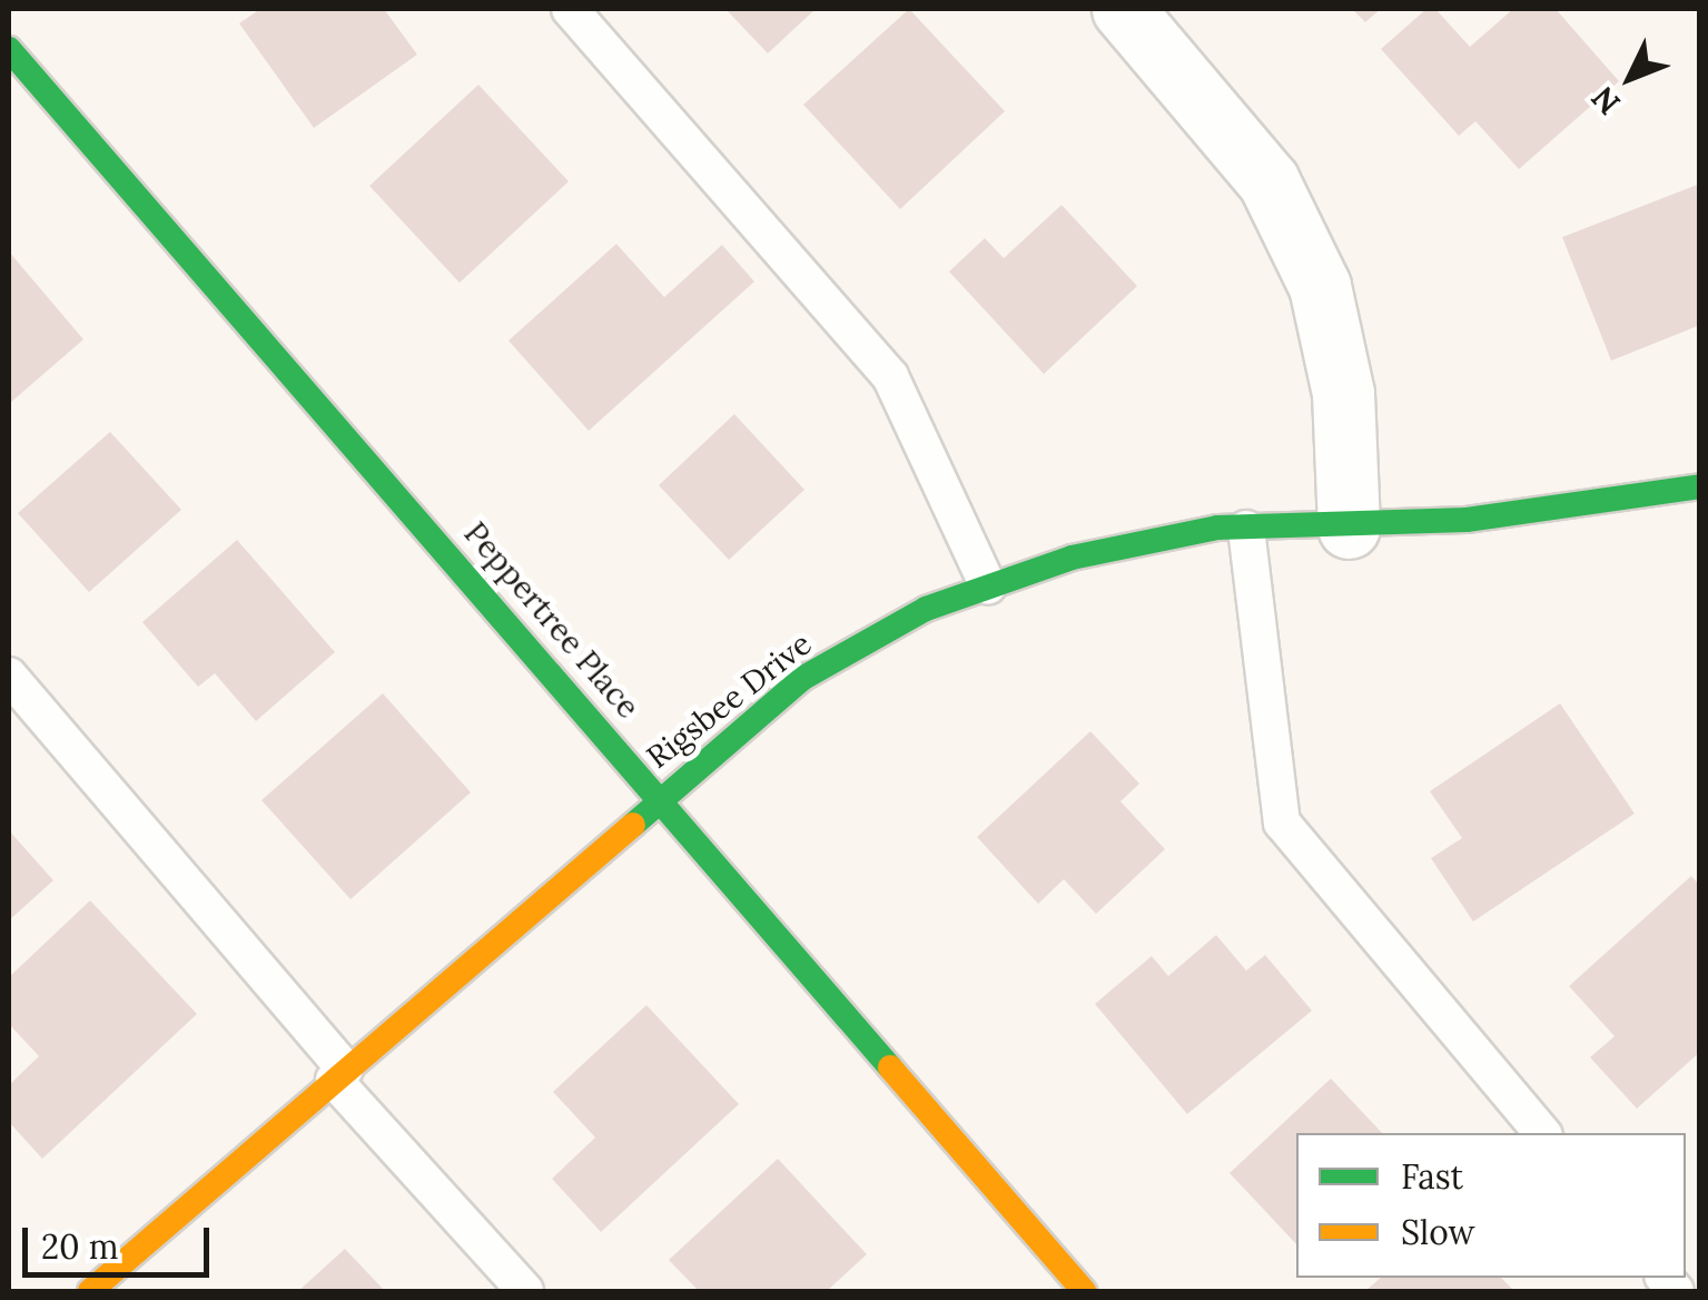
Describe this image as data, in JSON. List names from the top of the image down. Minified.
{"streets":{"street":["Peppertree Place","Rigsbee Drive"]},"crossings":[["Peppertree Place","Rigsbee Drive"]],"legend":["Fast","Slow"],"scale_bar":"20 m","north":"bottom left"}
